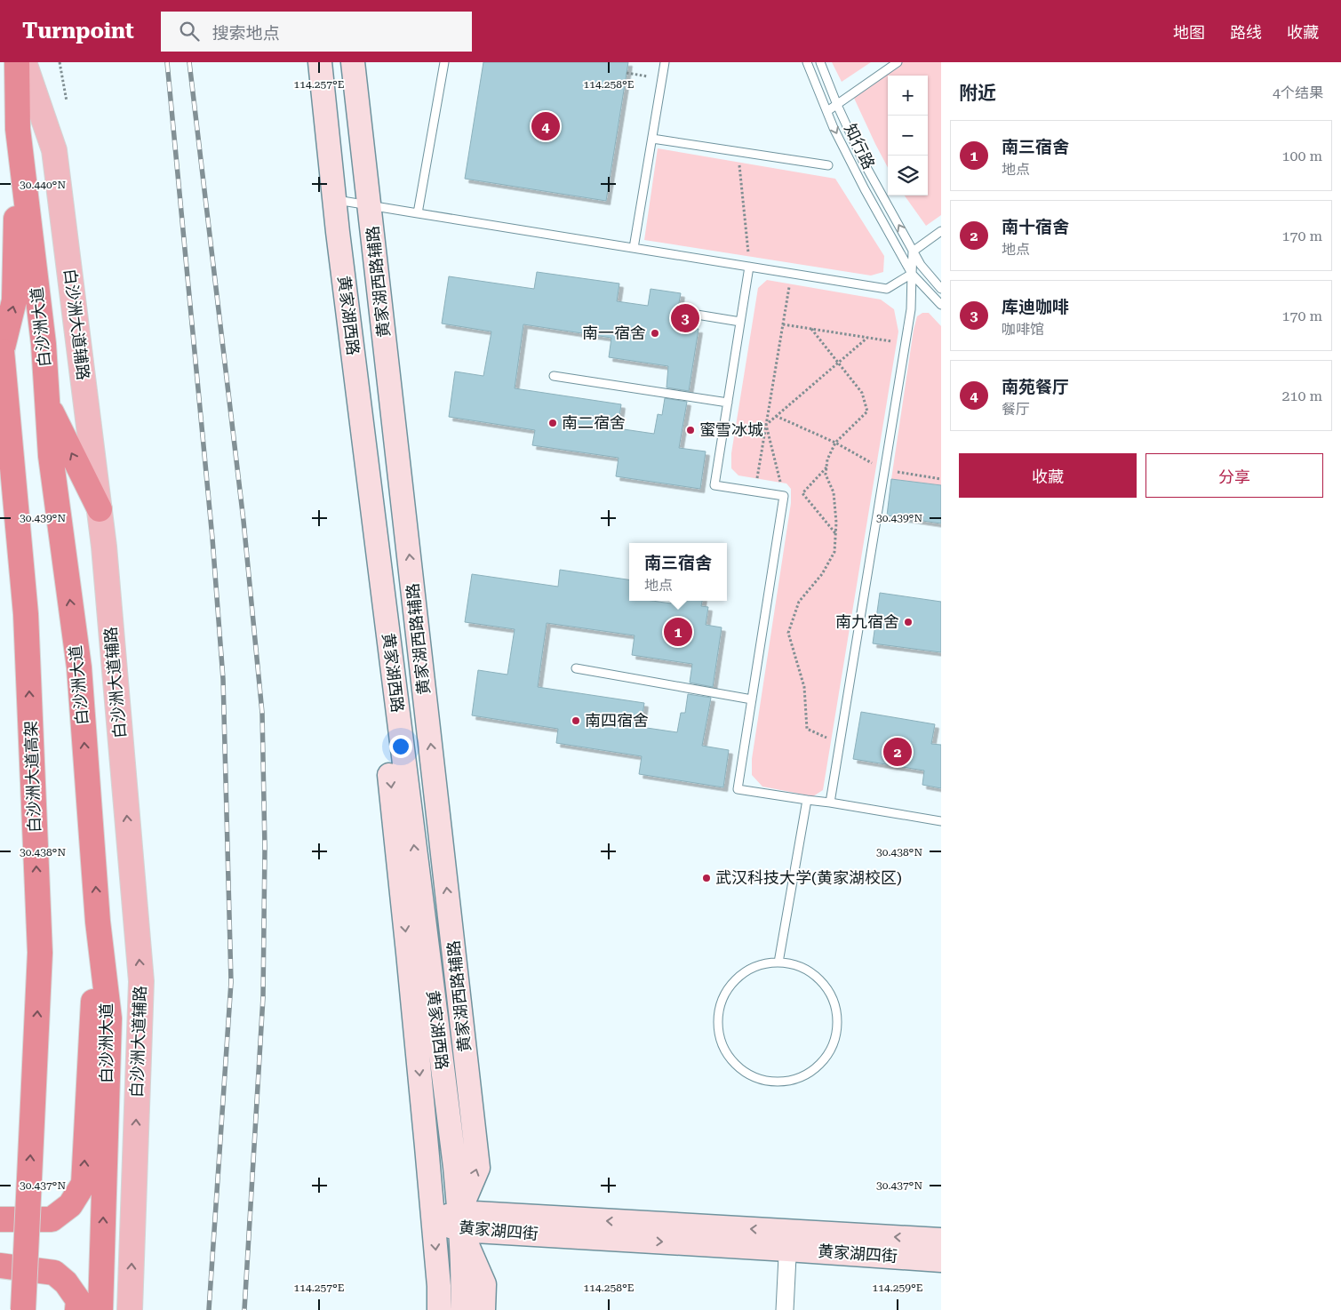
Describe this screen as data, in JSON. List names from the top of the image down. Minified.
{"streets":{"highway":["白沙洲大道","白沙洲大道高架"],"main road":["黄家湖西路辅路","黄家湖西路","白沙洲大道辅路","黄家湖四街"],"lane":["知行路"]},"crossings":[["黄家湖西路辅路","黄家湖西路"],["黄家湖西路辅路","黄家湖四街"],["黄家湖西路","黄家湖四街"],["白沙洲大道","白沙洲大道高架"]],"one_way":["黄家湖西路辅路","白沙洲大道辅路","白沙洲大道","白沙洲大道高架"],"places":["南一宿舍","南二宿舍","蜜雪冰城","南九宿舍","南四宿舍","武汉科技大学(黄家湖校区)"],"page":{"header":"Turnpoint","search":"搜索地点","nav":["地图","路线","收藏"],"heading":["附近","4个结果"],"map_buttons":["+","−"],"pins":["4","3","1","2"],"list":[{"mark":"1","name":"南三宿舍","note":"地点","value":"100 m"},{"mark":"2","name":"南十宿舍","note":"地点","value":"170 m"},{"mark":"3","name":"库迪咖啡","note":"咖啡馆","value":"170 m"},{"mark":"4","name":"南苑餐厅","note":"餐厅","value":"210 m"}],"buttons":["收藏","分享"],"popup":["南三宿舍","地点"]},"coordinates":["114.257°E","114.258°E","30.440°N","30.439°N","30.438°N","30.437°N","114.259°E"]}
